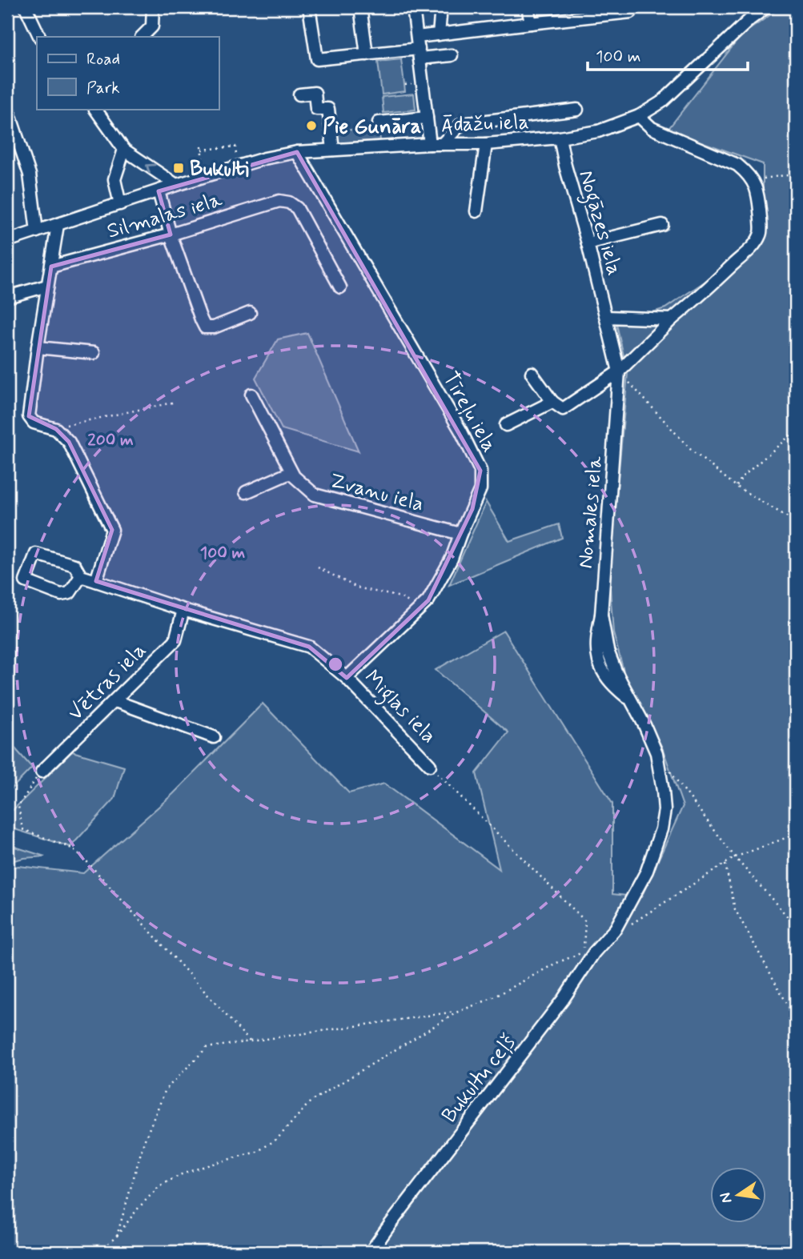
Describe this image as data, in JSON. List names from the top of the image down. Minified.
{"streets":{"street":["Ādažu iela","Silmalas iela","Nogāzes iela","Tīreļu iela","Zvanu iela","Nomales iela","Vētras iela","Miglas iela","Bukultu ceļš"]},"crossings":[["Ādažu iela","Nogāzes iela"],["Ādažu iela","Tīreļu iela"],["Nogāzes iela","Nomales iela"],["Tīreļu iela","Zvanu iela"],["Tīreļu iela","Miglas iela"],["Nomales iela","Bukultu ceļš"],["Vētras iela","Miglas iela"]],"places":{"other":["Pie Gunāra"],"transit":["Bukulti"]},"legend":["Road","Park"],"scale_bar":"100 m","north":"left","rings":["200 m","100 m"]}
